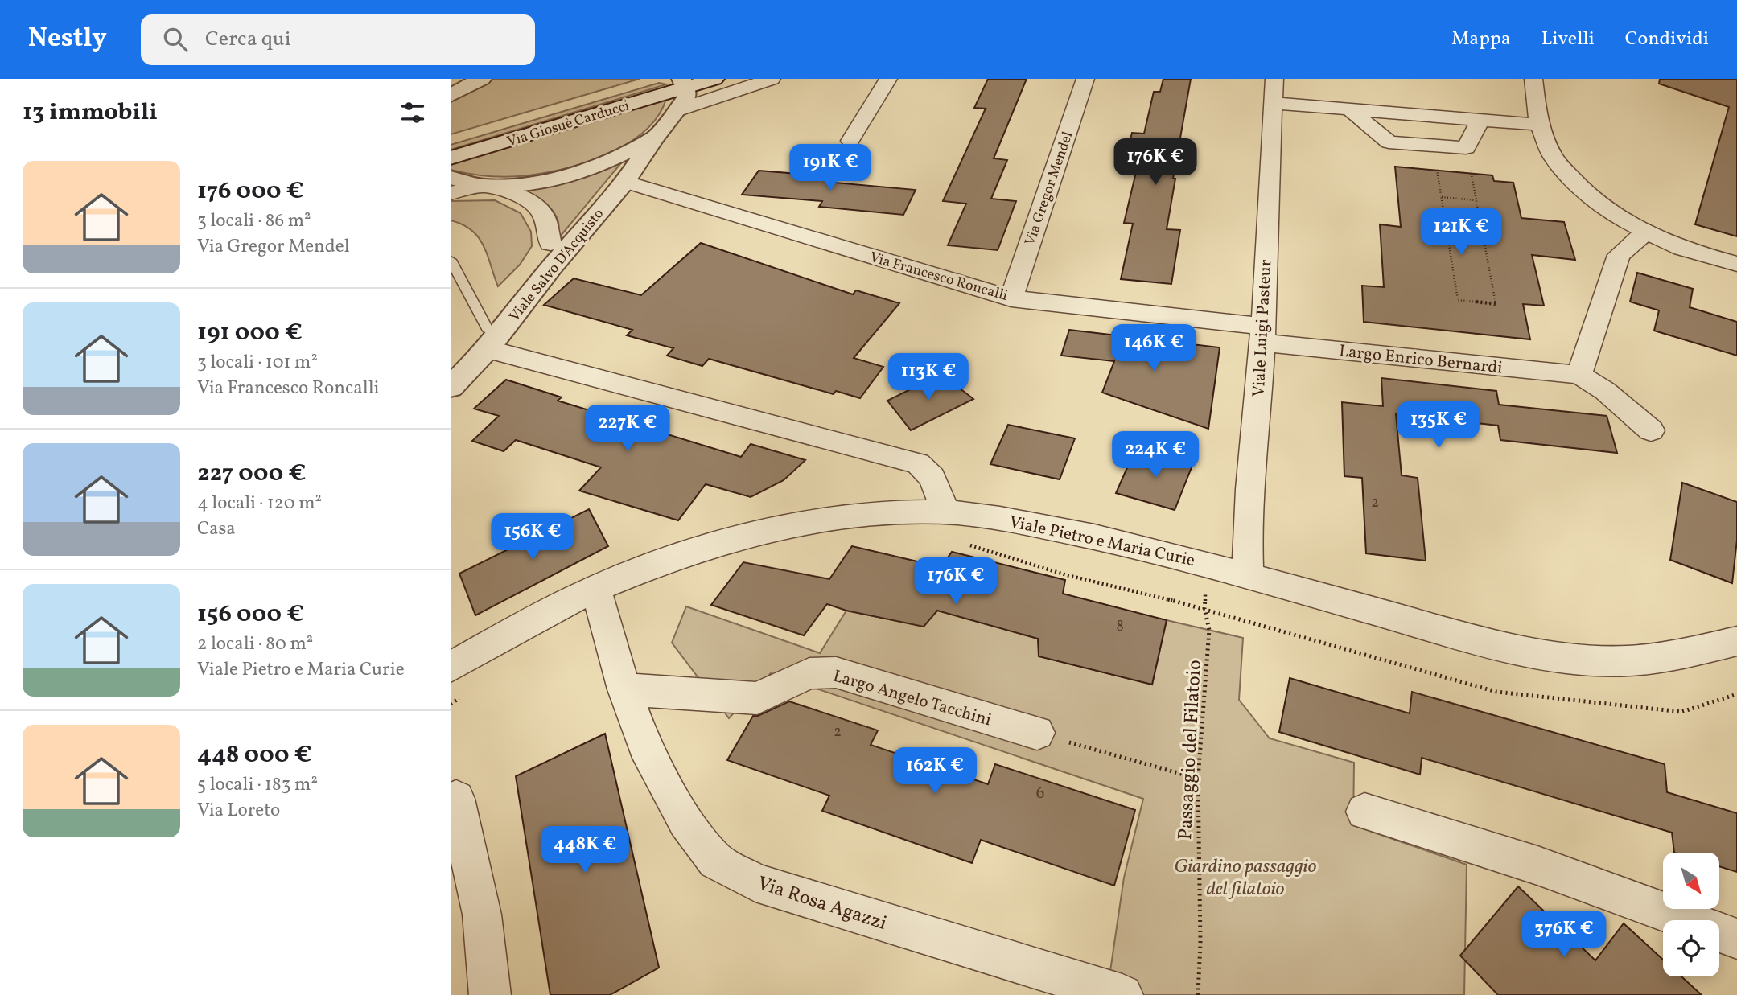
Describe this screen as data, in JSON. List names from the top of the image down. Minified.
{"streets":{"street":["Via Giosuè Carducci","Via Gregor Mendel","Viale Salvo D'Acquisto","Via Francesco Roncalli","Viale Luigi Pasteur","Largo Enrico Bernardi","Viale Pietro e Maria Curie","Largo Angelo Tacchini","Via Rosa Agazzi"],"path":["Passaggio del Filatoio"]},"crossings":[["Via Gregor Mendel","Via Francesco Roncalli"],["Viale Salvo D'Acquisto","Via Francesco Roncalli"],["Via Francesco Roncalli","Viale Luigi Pasteur"],["Via Francesco Roncalli","Largo Enrico Bernardi"],["Viale Luigi Pasteur","Largo Enrico Bernardi"],["Viale Luigi Pasteur","Viale Pietro e Maria Curie"],["Viale Pietro e Maria Curie","Via Rosa Agazzi"],["Largo Angelo Tacchini","Via Rosa Agazzi"]],"parks":["Giardino passaggio del filatoio"],"house_numbers":["2","8","2","6"],"north":"bottom right","page":{"header":"Nestly","search":"Cerca qui","nav":["Mappa","Livelli","Condividi"],"heading":"13 immobili","price":["176K €","191K €","121K €","146K €","113K €","135K €","227K €","224K €","156K €","176K €","162K €","448K €","376K €"],"list":[{"name":"176 000 €","note":"3 locali · 86 m² · Via Gregor Mendel"},{"name":"191 000 €","note":"3 locali · 101 m² · Via Francesco Roncalli"},{"name":"227 000 €","note":"4 locali · 120 m² · Casa"},{"name":"156 000 €","note":"2 locali · 80 m² · Viale Pietro e Maria Curie"},{"name":"448 000 €","note":"5 locali · 183 m² · Via Loreto"}]}}
